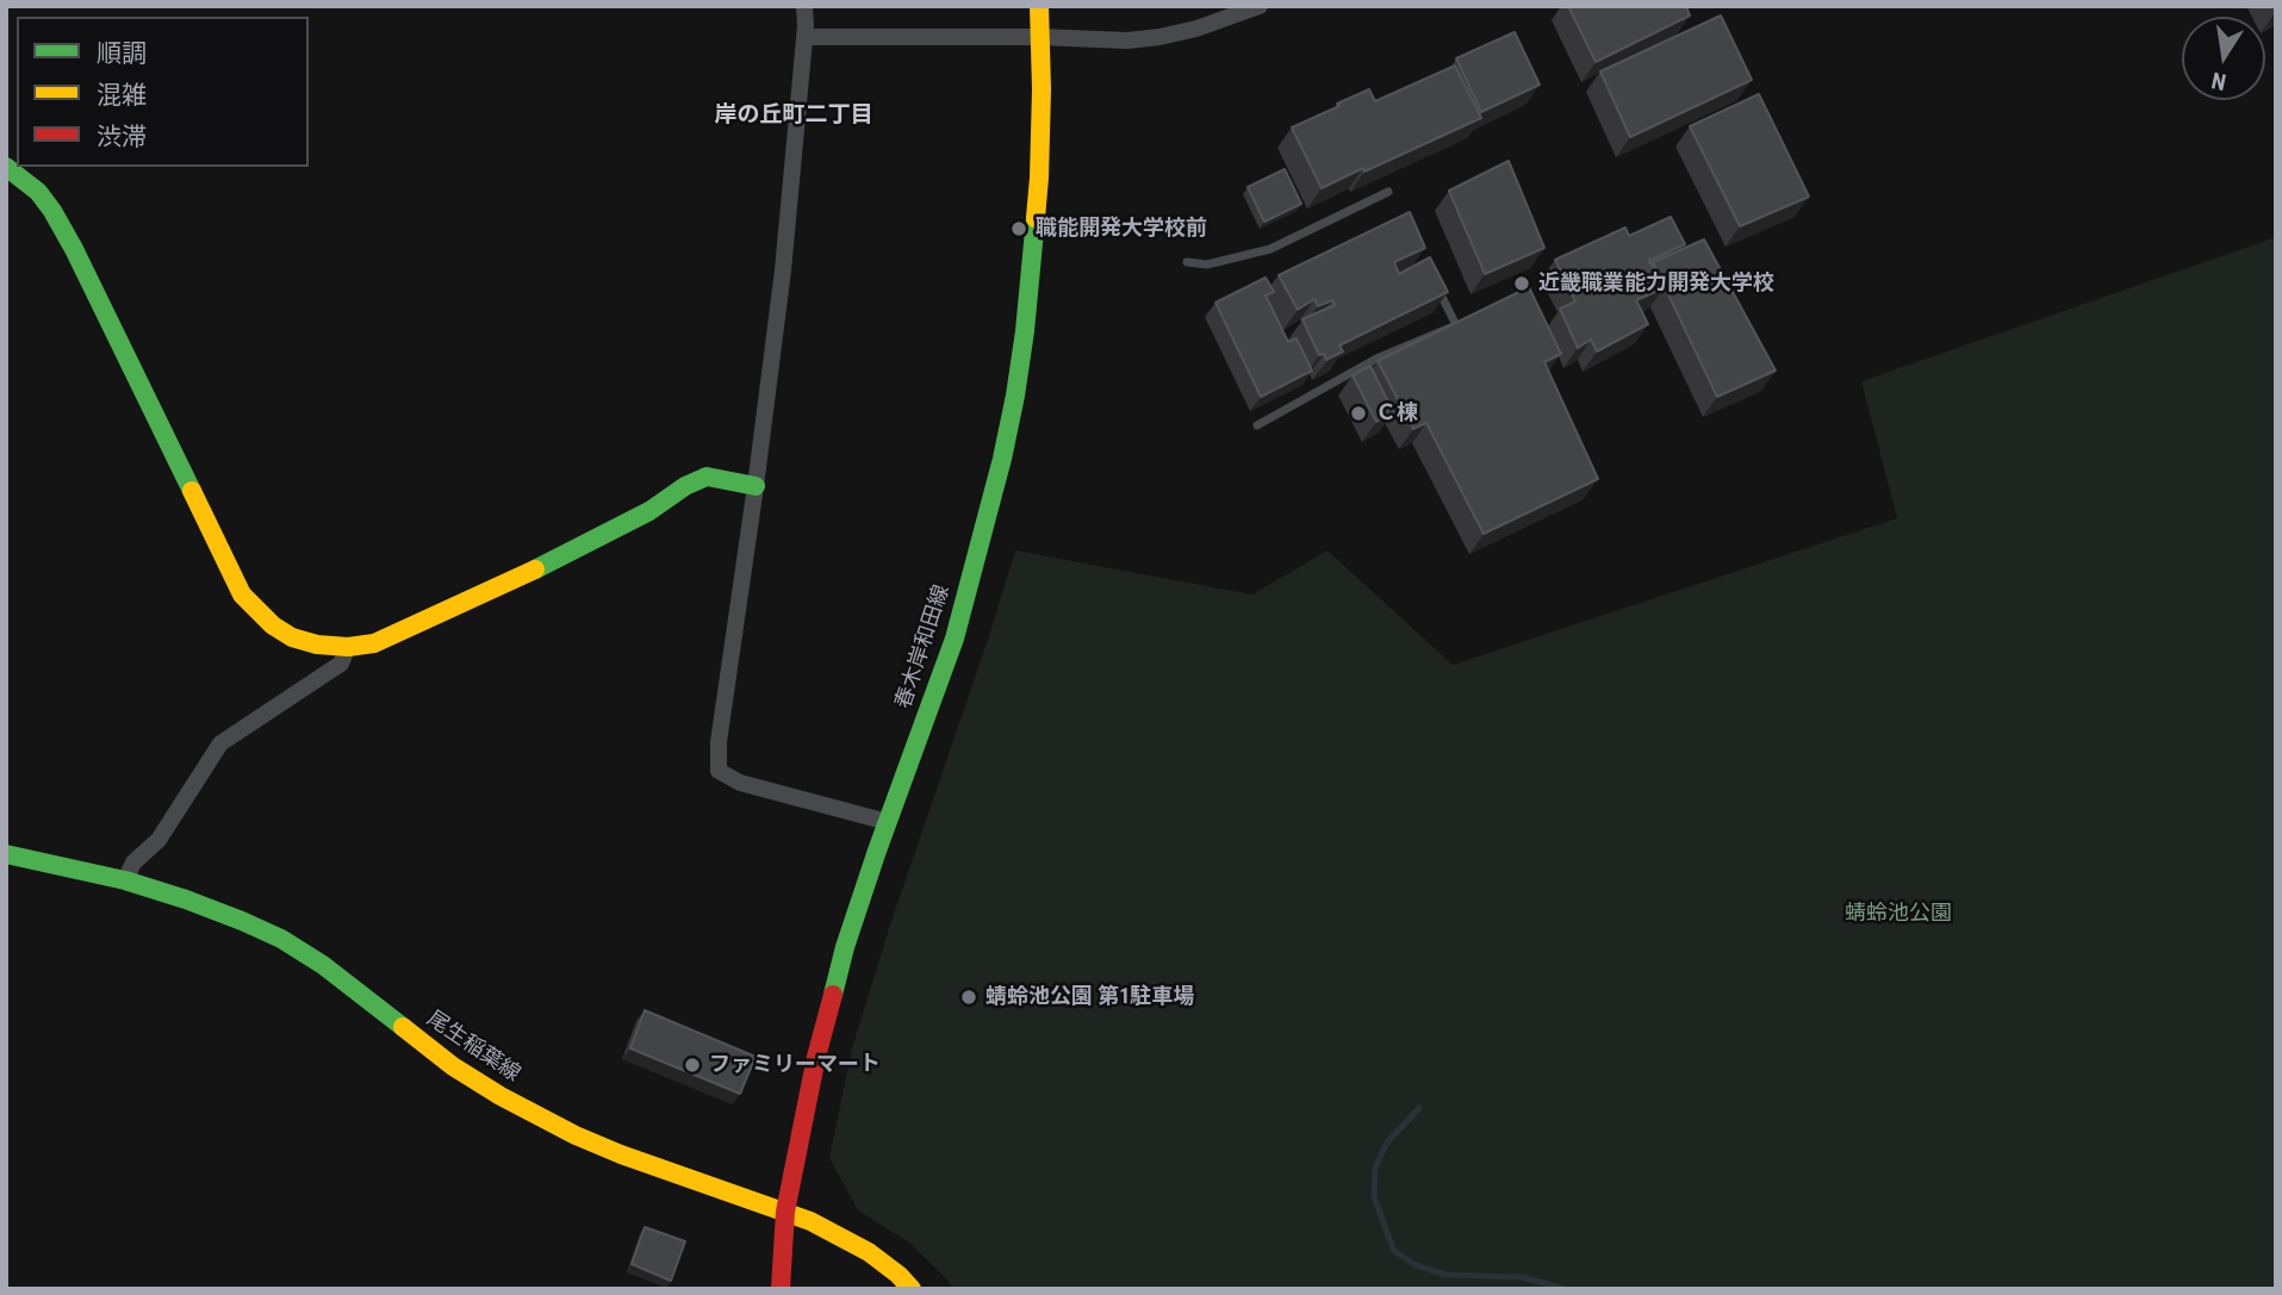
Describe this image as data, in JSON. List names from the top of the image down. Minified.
{"streets":{"street":["春木岸和田線","尾生稲葉線"]},"crossings":[["春木岸和田線","尾生稲葉線"]],"districts":["岸の丘町二丁目"],"parks":["蜻蛉池公園"],"places":["職能開発大学校前","近畿職業能力開発大学校","Ｃ棟","蜻蛉池公園 第1駐車場","ファミリーマート"],"legend":["順調","混雑","渋滞"],"north":"bottom"}
